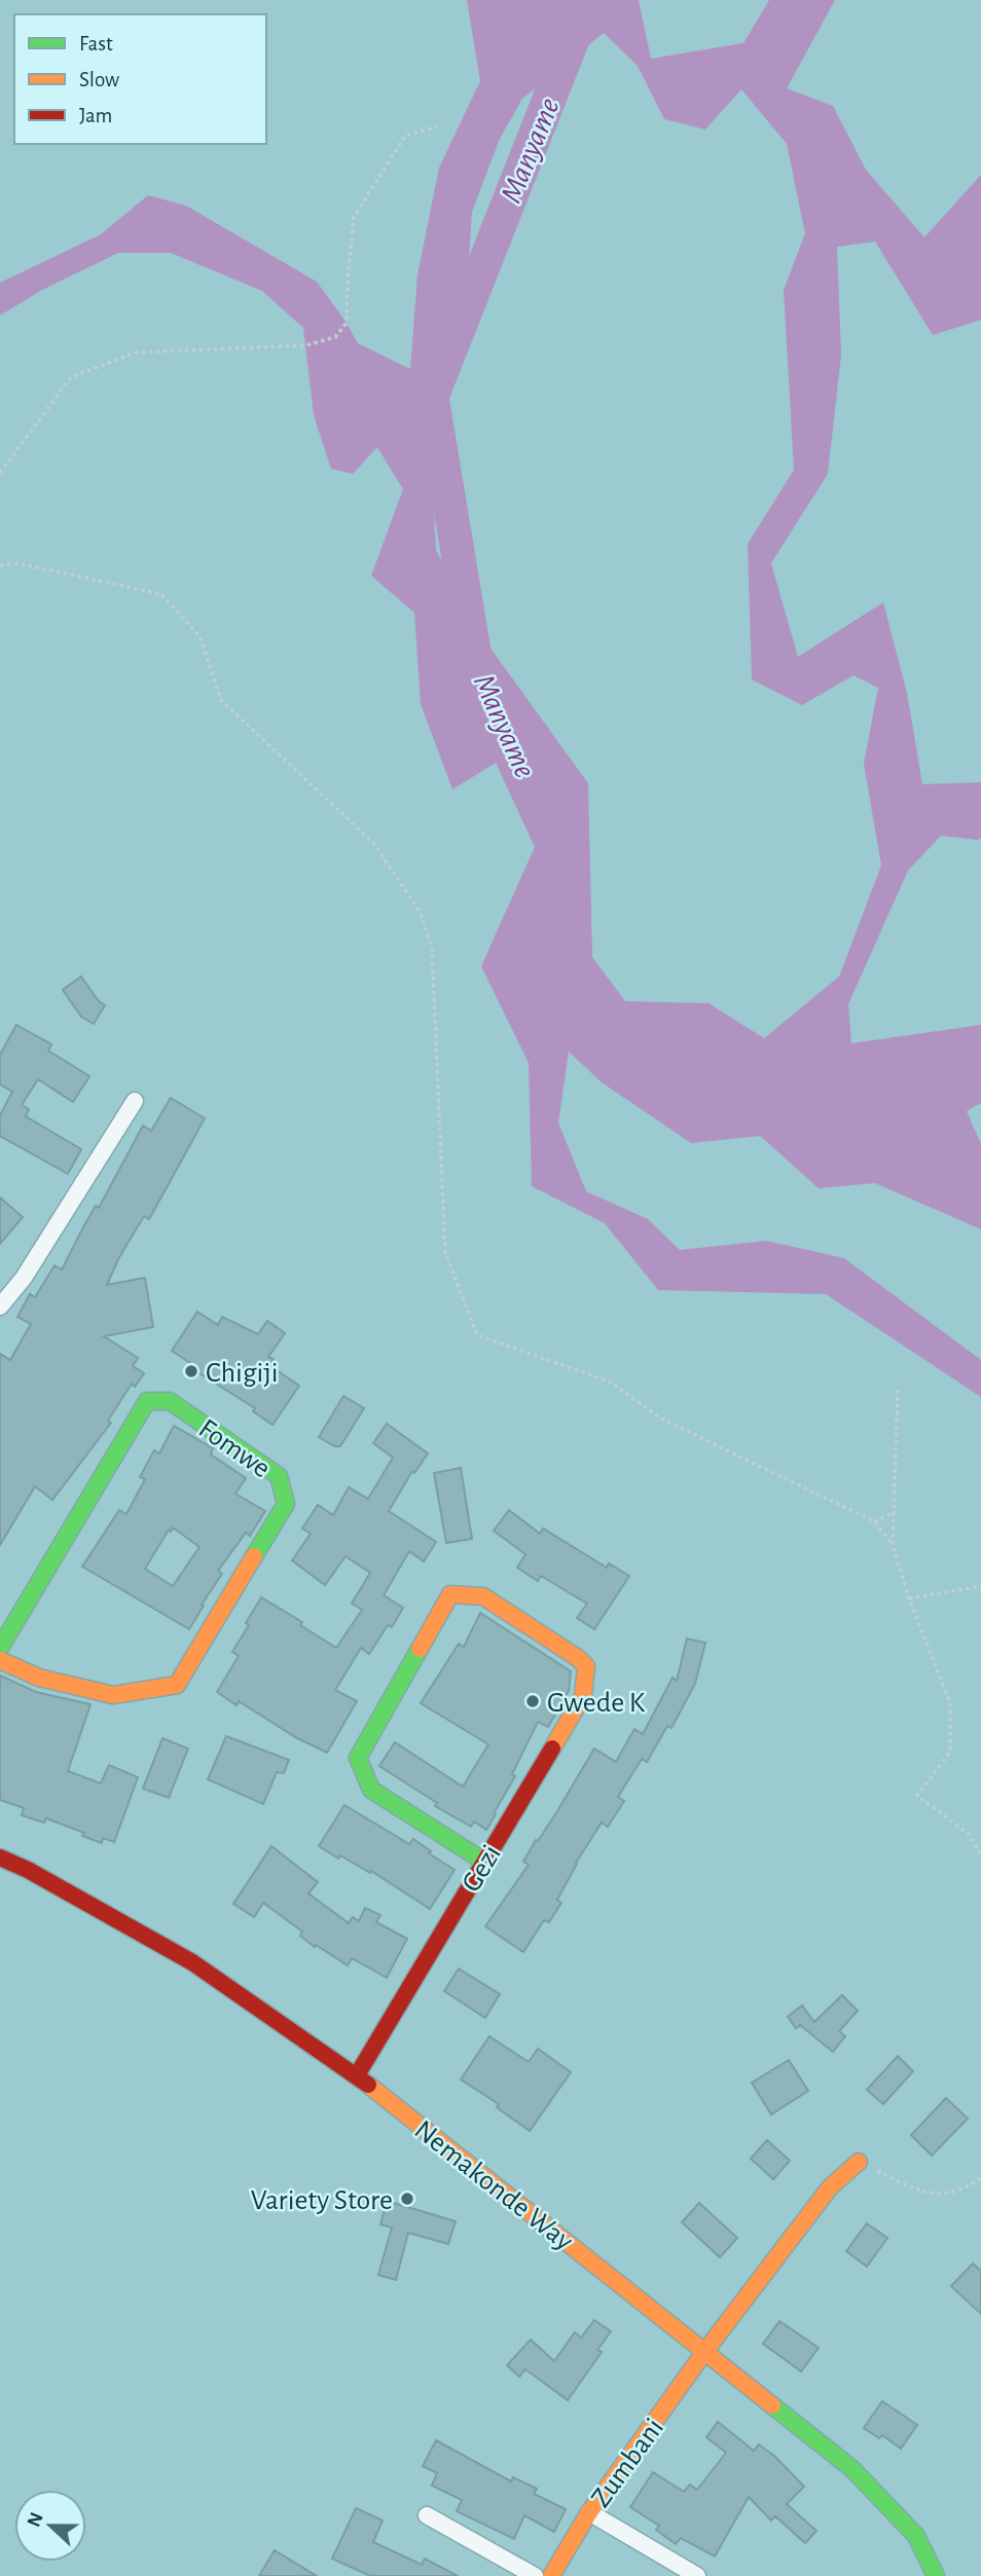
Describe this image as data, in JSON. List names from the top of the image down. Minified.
{"streets":{"street":["Fomwe","Gezi","Nemakonde Way","Zumbani"]},"crossings":[["Gezi","Nemakonde Way"],["Nemakonde Way","Zumbani"]],"water":["Manyame"],"places":["Chigiji","Gwede K","Variety Store"],"legend":["Fast","Slow","Jam"],"north":"left"}
